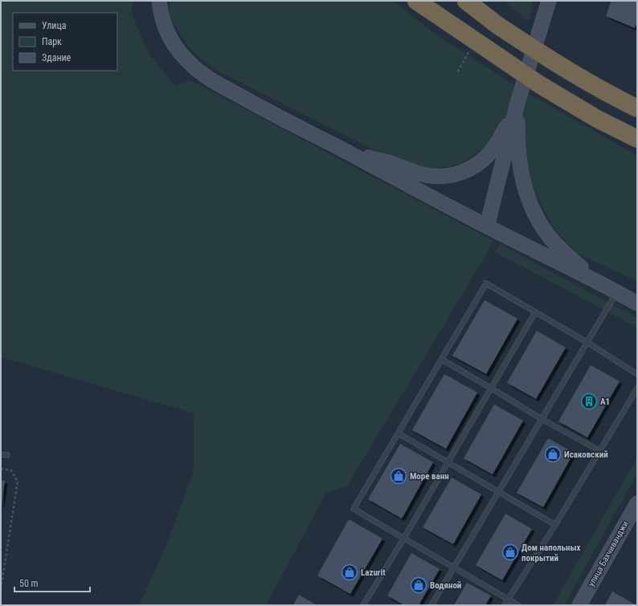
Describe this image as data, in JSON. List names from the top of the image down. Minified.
{"streets":{"main road":["улица Бахчиванджи"]},"places":{"building":["A1"],"shop":["Исаковский","Море ванн","Дом напольных покрытий","Lazurit","Водяной"]},"legend":["Улица","Парк","Здание"],"scale_bar":"50 m"}
